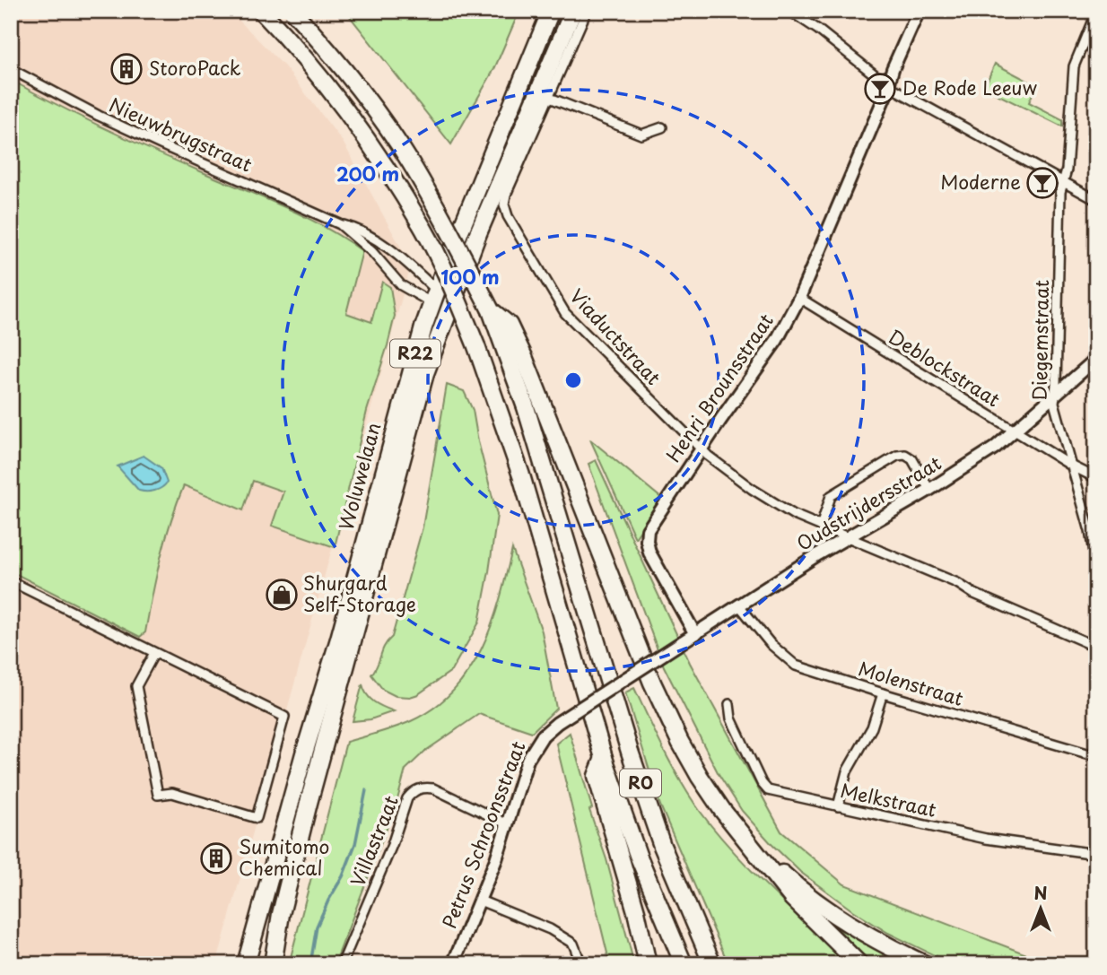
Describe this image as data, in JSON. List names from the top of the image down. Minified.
{"streets":{"highway":["R22","Woluwelaan","R0"],"street":["Nieuwbrugstraat","Viaductstraat","Diegemstraat","Deblockstraat","Henri Brounsstraat","Oudstrijdersstraat","Molenstraat","Melkstraat","Petrus Schroonsstraat","Villastraat"]},"crossings":[["Nieuwbrugstraat","Woluwelaan"],["Viaductstraat","Henri Brounsstraat"],["Viaductstraat","Oudstrijdersstraat"],["Diegemstraat","Deblockstraat"],["Diegemstraat","Oudstrijdersstraat"],["Deblockstraat","Henri Brounsstraat"],["Deblockstraat","Oudstrijdersstraat"],["Henri Brounsstraat","Oudstrijdersstraat"],["Henri Brounsstraat","Petrus Schroonsstraat"],["Oudstrijdersstraat","Molenstraat"],["Oudstrijdersstraat","Petrus Schroonsstraat"],["Petrus Schroonsstraat","Villastraat"]],"places":{"building":["StoroPack","Sumitomo Chemical"],"bar":["De Rode Leeuw","Moderne"],"shop":["Shurgard Self-Storage"]},"north":"top","rings":["200 m","100 m"]}
